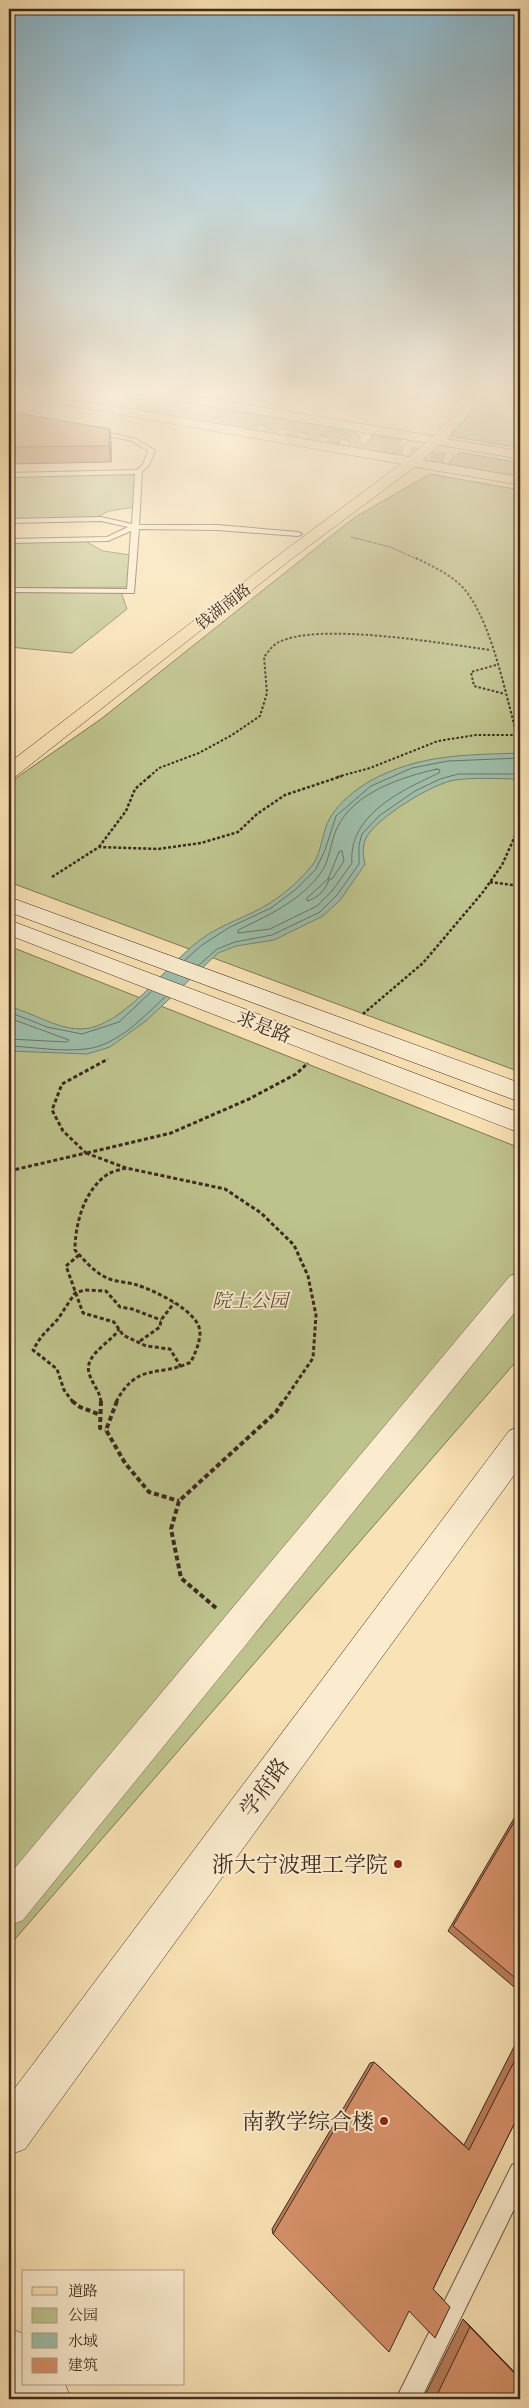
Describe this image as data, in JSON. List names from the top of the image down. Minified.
{"streets":{"main road":["钱湖南路"],"street":["求是路","学府路"]},"parks":["院士公园"],"places":["浙大宁波理工学院","南教学综合楼"],"legend":["道路","公园","水域","建筑"]}
